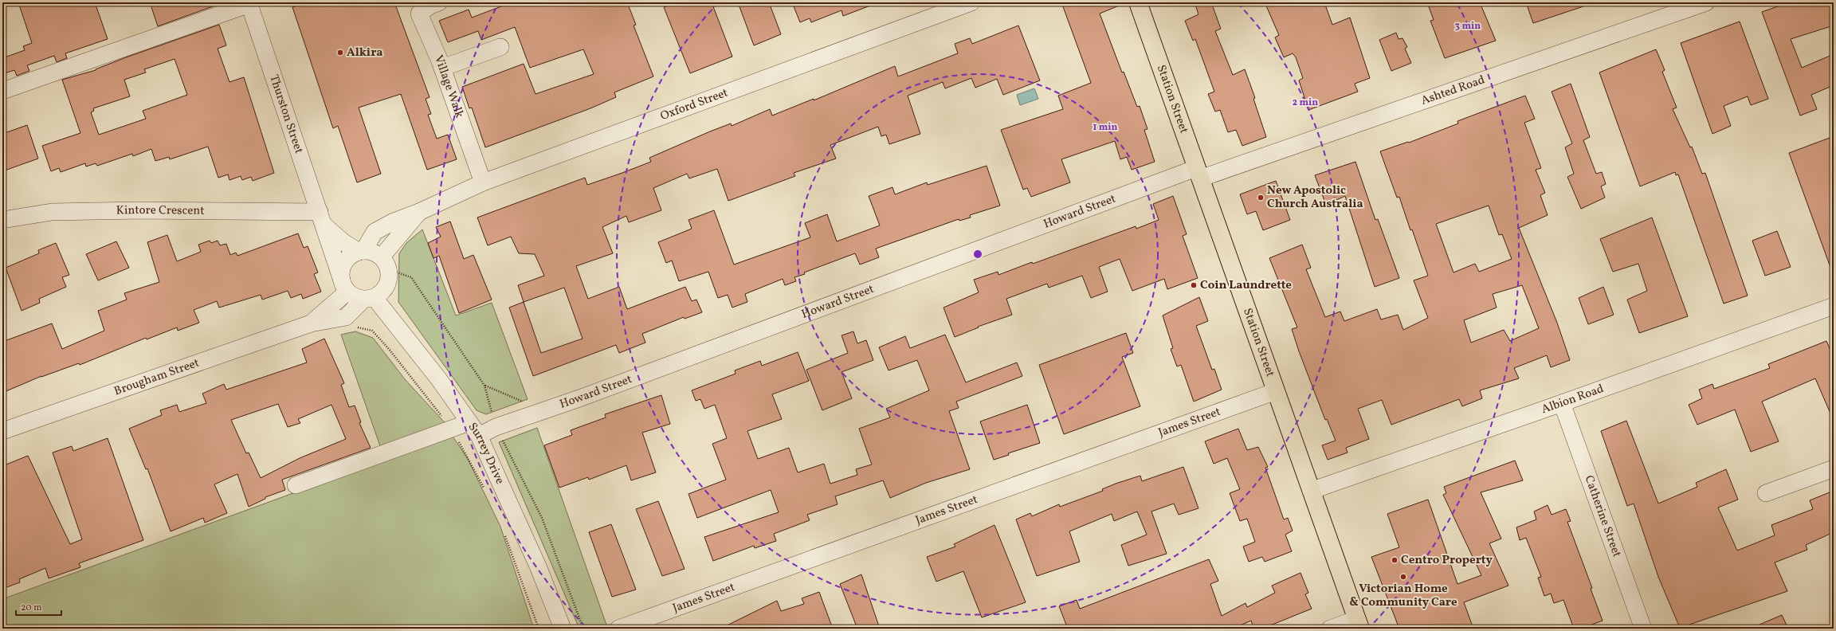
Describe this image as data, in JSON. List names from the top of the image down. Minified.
{"streets":{"main road":["Station Street"],"street":["Village Walk","Ashted Road","Oxford Street","Thurston Street","Kintore Crescent","Howard Street","Brougham Street","Albion Road","James Street","Surrey Drive","Catherine Street"]},"crossings":[["Village Walk","Oxford Street"],["Ashted Road","Station Street"],["Ashted Road","Howard Street"],["Station Street","Howard Street"],["Station Street","Albion Road"],["Station Street","James Street"],["Oxford Street","Thurston Street"],["Oxford Street","Brougham Street"],["Oxford Street","Surrey Drive"],["Thurston Street","Kintore Crescent"],["Thurston Street","Brougham Street"],["Thurston Street","Surrey Drive"],["Howard Street","Surrey Drive"],["Brougham Street","Surrey Drive"],["Albion Road","Catherine Street"]],"places":["Alkira","New Apostolic Church Australia","Coin Laundrette","Centro Property","Victorian Home & Community Care"],"scale_bar":"20 m","rings":["3 min","2 min","1 min"]}
